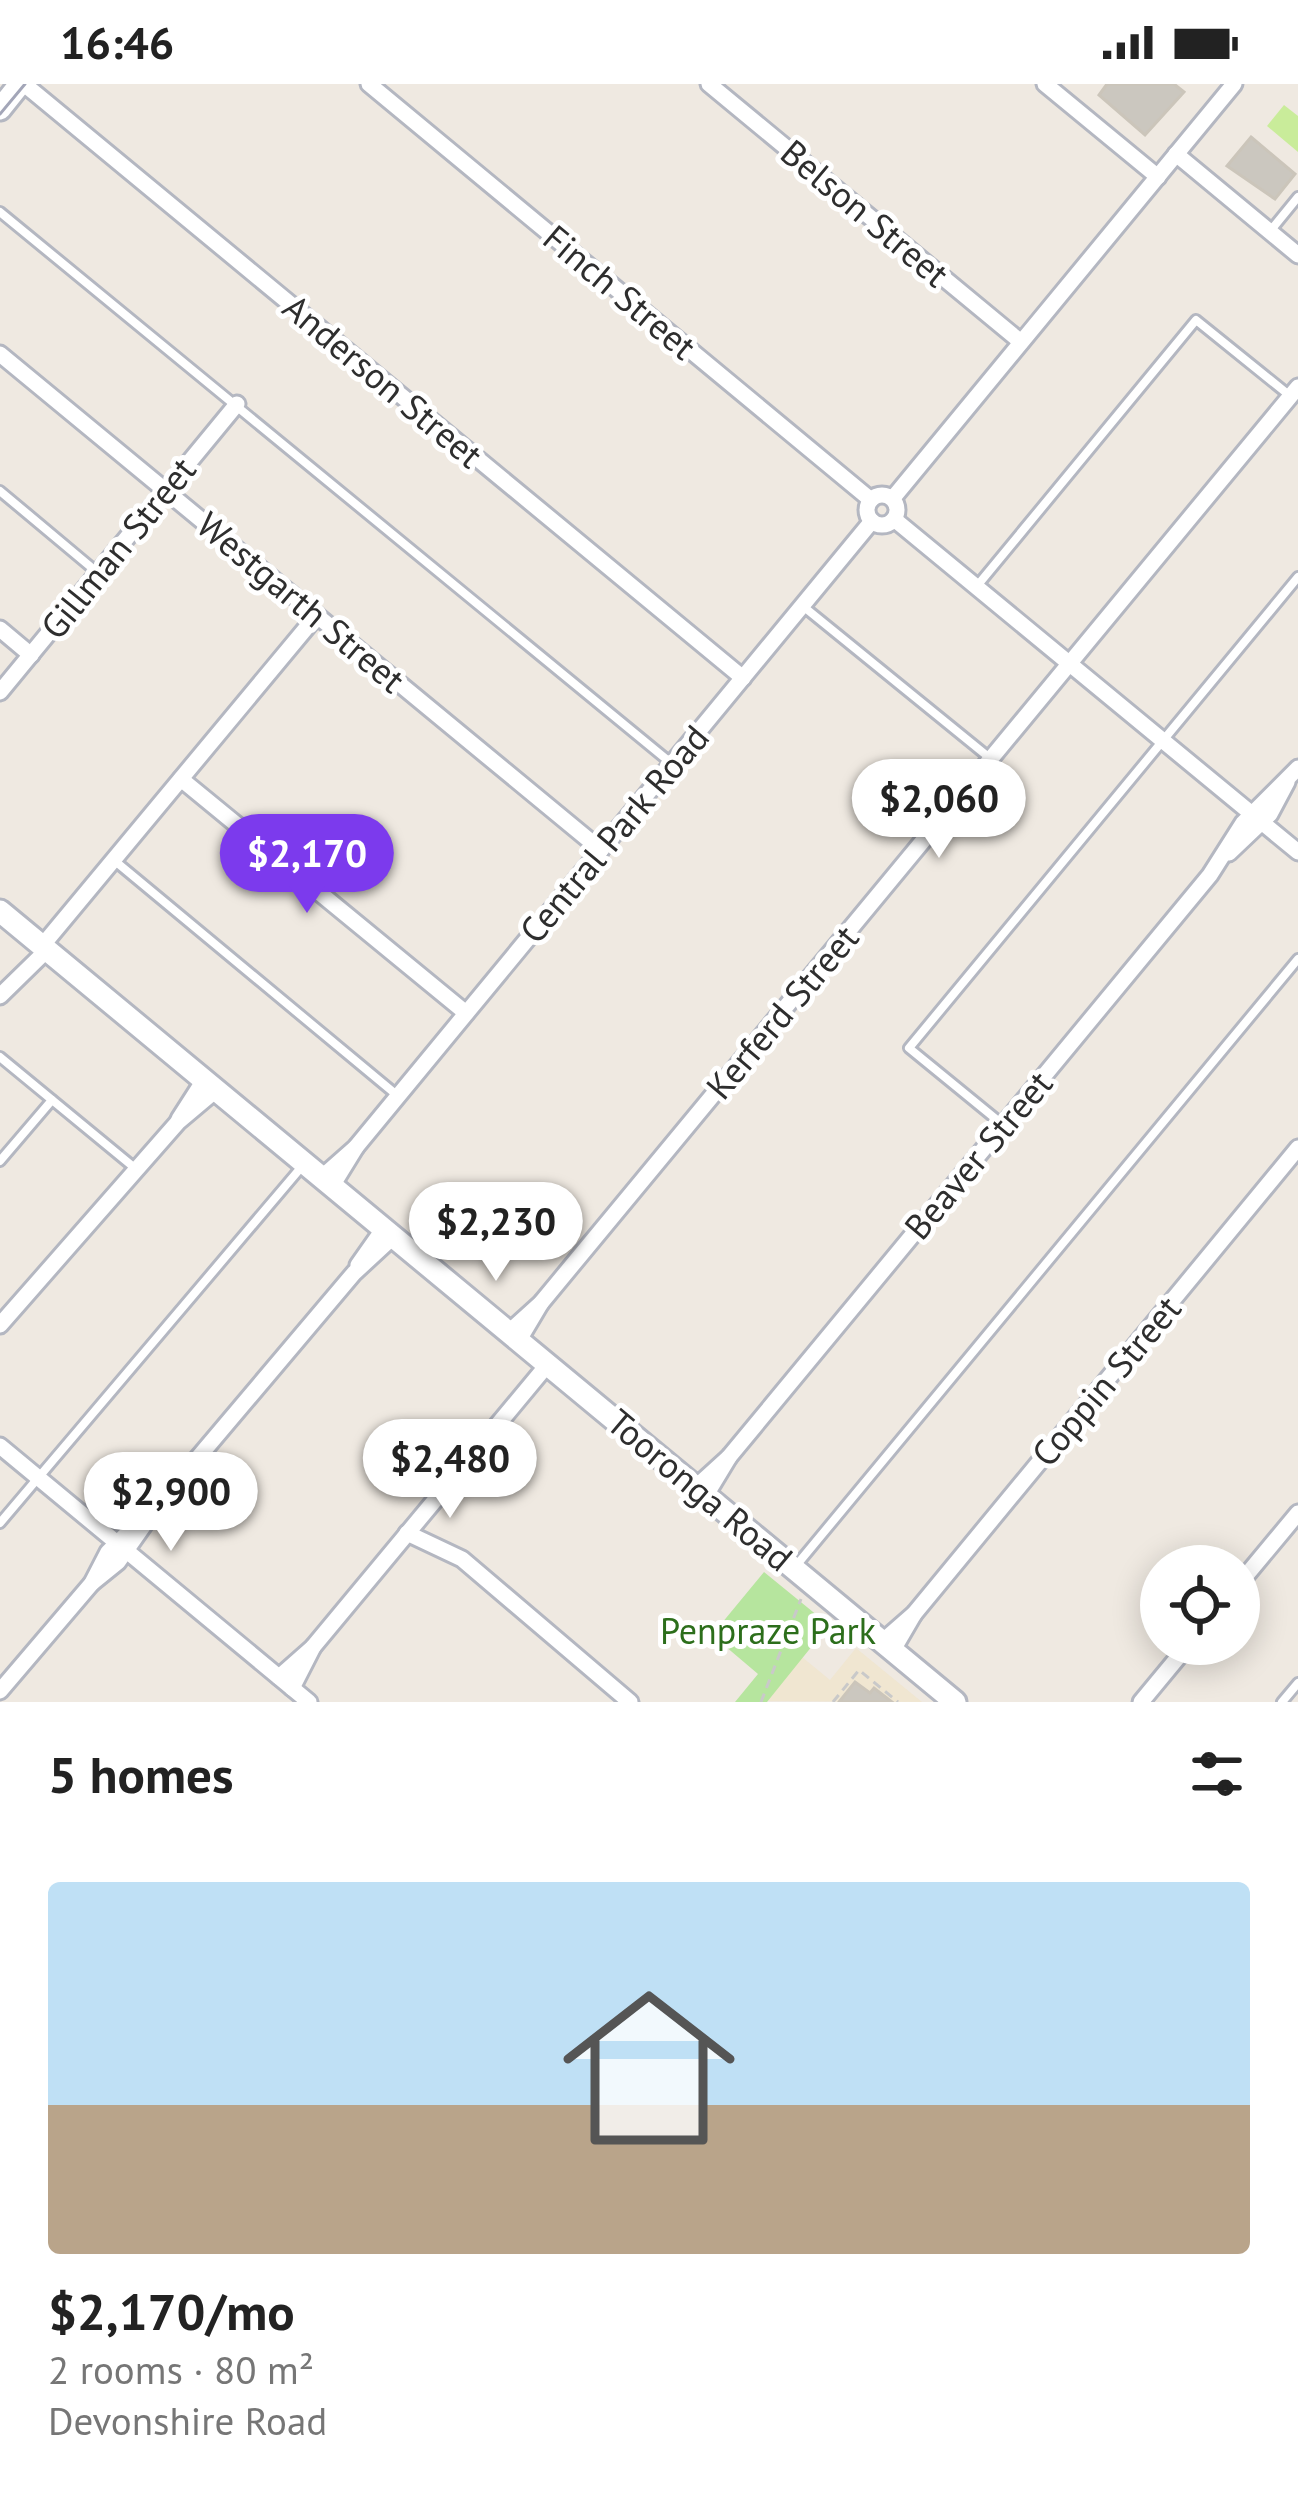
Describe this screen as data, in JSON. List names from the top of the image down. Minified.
{"streets":{"main road":["Tooronga Road"],"street":["Belson Street","Finch Street","Anderson Street","Gillman Street","Westgarth Street","Central Park Road","Kerferd Street","Beaver Street","Coppin Street"]},"crossings":[["Finch Street","Central Park Road"],["Anderson Street","Central Park Road"],["Gillman Street","Westgarth Street"],["Westgarth Street","Central Park Road"],["Central Park Road","Tooronga Road"],["Kerferd Street","Tooronga Road"],["Beaver Street","Tooronga Road"],["Coppin Street","Tooronga Road"]],"parks":["Penpraze Park"],"page":{"status":"16:46","price":["$2,060","$2,170","$2,230","$2,480","$2,900"],"heading":"5 homes","list":[{"name":"$2,170/mo","note":"2 rooms · 80 m² · Devonshire Road"}]}}
